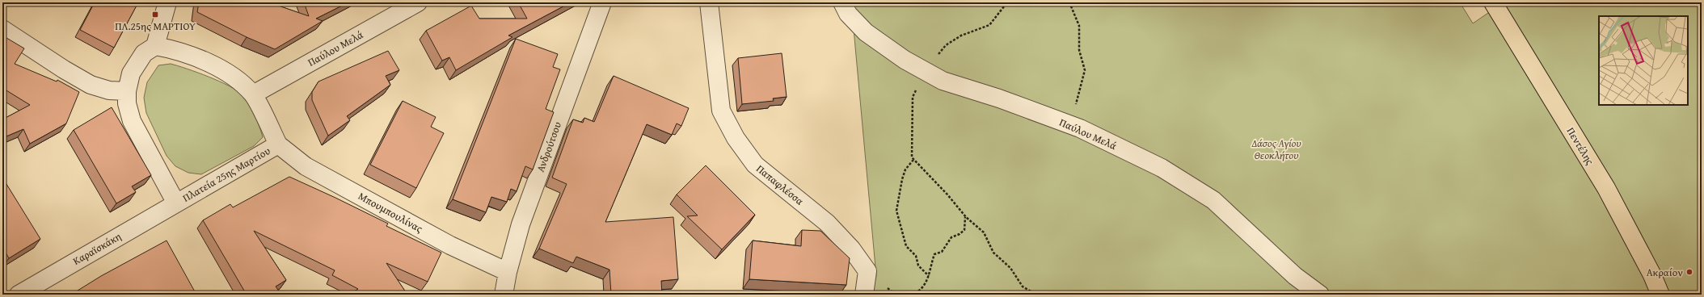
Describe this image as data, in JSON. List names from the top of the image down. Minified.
{"streets":{"main road":["Πεντέλης"],"street":["Παύλου Μελά","Ανδρούτσου","Πλατεία 25ης Μαρτίου","Παπαφλέσσα","Μπουμπουλίνας","Καραϊσκάκη"]},"crossings":[["Παύλου Μελά","Πλατεία 25ης Μαρτίου"],["Ανδρούτσου","Μπουμπουλίνας"],["Πλατεία 25ης Μαρτίου","Μπουμπουλίνας"],["Πλατεία 25ης Μαρτίου","Καραϊσκάκη"]],"parks":["Δάσος Αγίου Θεοκλήτου"],"places":{"transit":["ΠΛ.25ης ΜΑΡΤΙΟΥ"],"other":["Ακραίον"]}}
